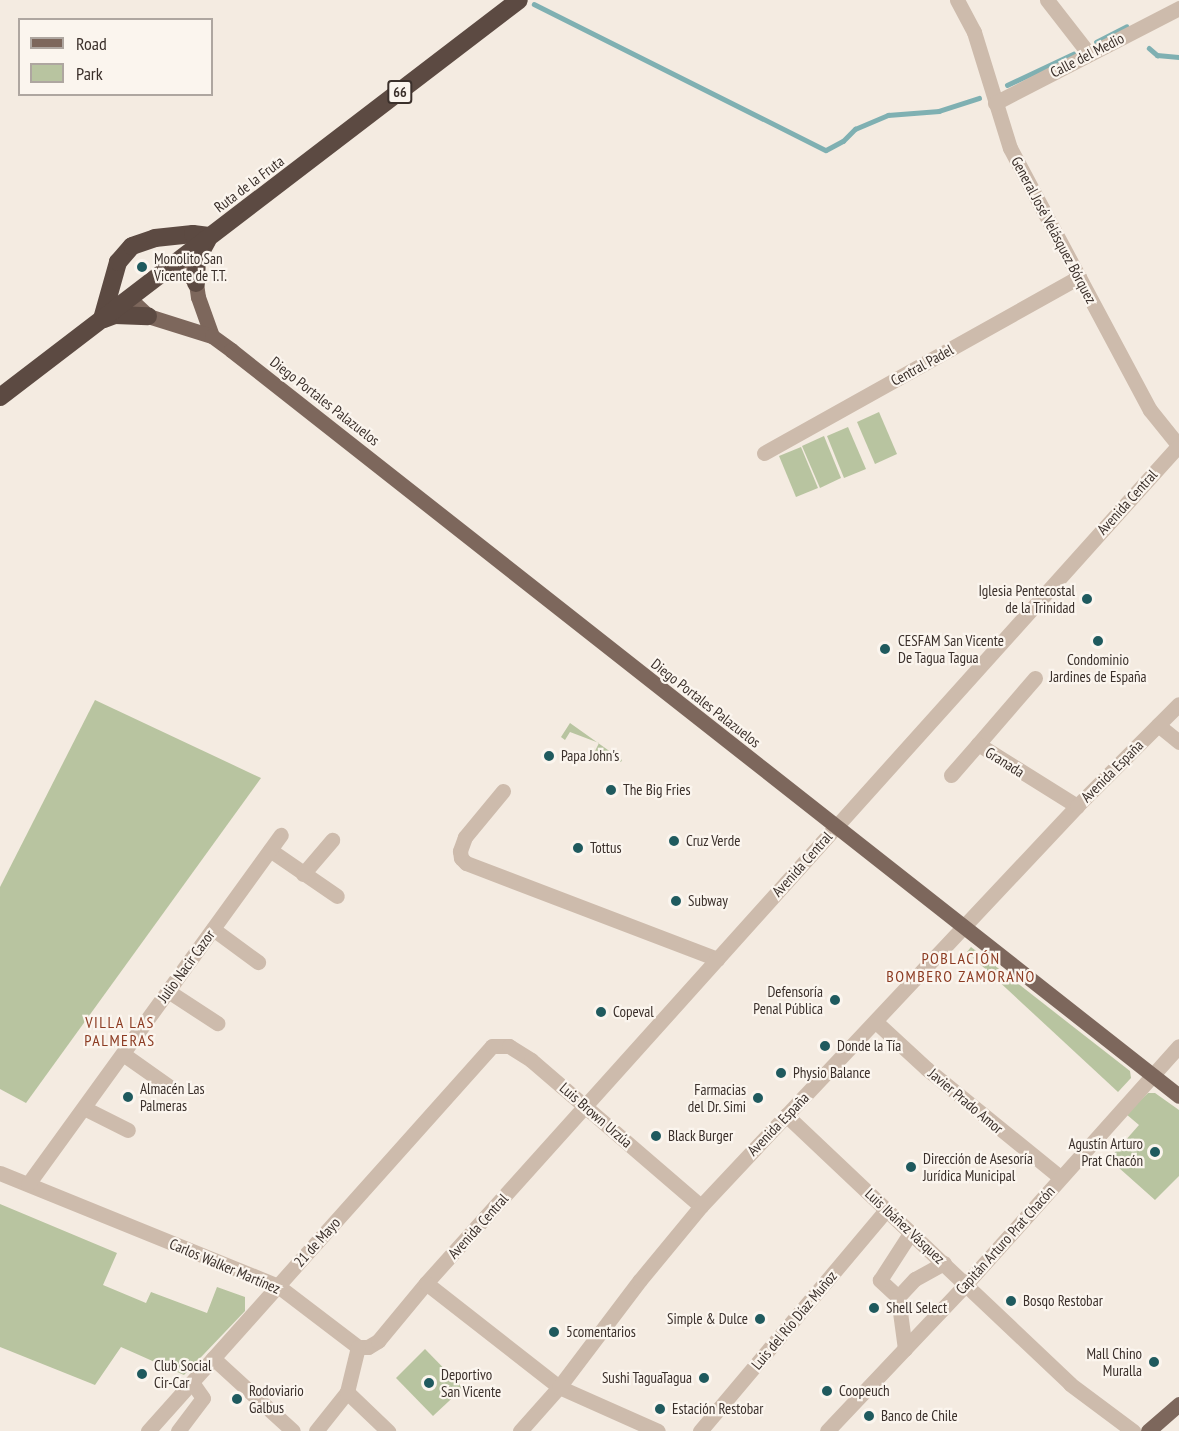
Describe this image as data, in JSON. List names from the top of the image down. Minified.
{"streets":{"highway":["66","Ruta de la Fruta"],"main road":["Diego Portales Palazuelos"],"street":["Calle del Medio","General José Velásquez Bórquez","Central Padel","Avenida Central","Granada","Avenida España","Julio Nacir Cazor","Javier Prado Amor","Luis Brown Urzúa","Luis Ibáñez Vásquez","Capitán Arturo Prat Chacón","21 de Mayo","Carlos Walker Martínez","Luis del Río Díaz Muñoz"]},"crossings":[["Calle del Medio","General José Velásquez Bórquez"],["General José Velásquez Bórquez","Central Padel"],["General José Velásquez Bórquez","Avenida Central"],["Diego Portales Palazuelos","Avenida Central"],["Diego Portales Palazuelos","Avenida España"],["Diego Portales Palazuelos","Capitán Arturo Prat Chacón"],["Avenida Central","Luis Brown Urzúa"],["Granada","Avenida España"],["Avenida España","Javier Prado Amor"],["Avenida España","Luis Brown Urzúa"],["Avenida España","Luis Ibáñez Vásquez"],["Julio Nacir Cazor","Carlos Walker Martínez"],["Javier Prado Amor","Capitán Arturo Prat Chacón"],["Luis Brown Urzúa","21 de Mayo"],["Luis Ibáñez Vásquez","Capitán Arturo Prat Chacón"],["Luis Ibáñez Vásquez","Luis del Río Díaz Muñoz"],["21 de Mayo","Carlos Walker Martínez"]],"districts":["POBLACIÓN BOMBERO ZAMORANO","VILLA LAS PALMERAS"],"places":["Monolito San Vicente de T.T.","Iglesia Pentecostal de la Trinidad","Condominio Jardines de España","CESFAM San Vicente De Tagua Tagua","Papa John's","The Big Fries","Cruz Verde","Tottus","Subway","Defensoría Penal Pública","Copeval","Donde la Tía","Physio Balance","Almacén Las Palmeras","Farmacias del Dr. Simi","Black Burger","Agustín Arturo Prat Chacón","Dirección de Asesoría Jurídica Municipal","Bosqo Restobar","Shell Select","Simple & Dulce","5comentarios","Mall Chino Muralla","Club Social Cir-Car","Sushi TaguaTagua","Deportivo San Vicente","Coopeuch","Rodoviario Galbus","Estación Restobar","Banco de Chile"],"legend":["Road","Park"]}
